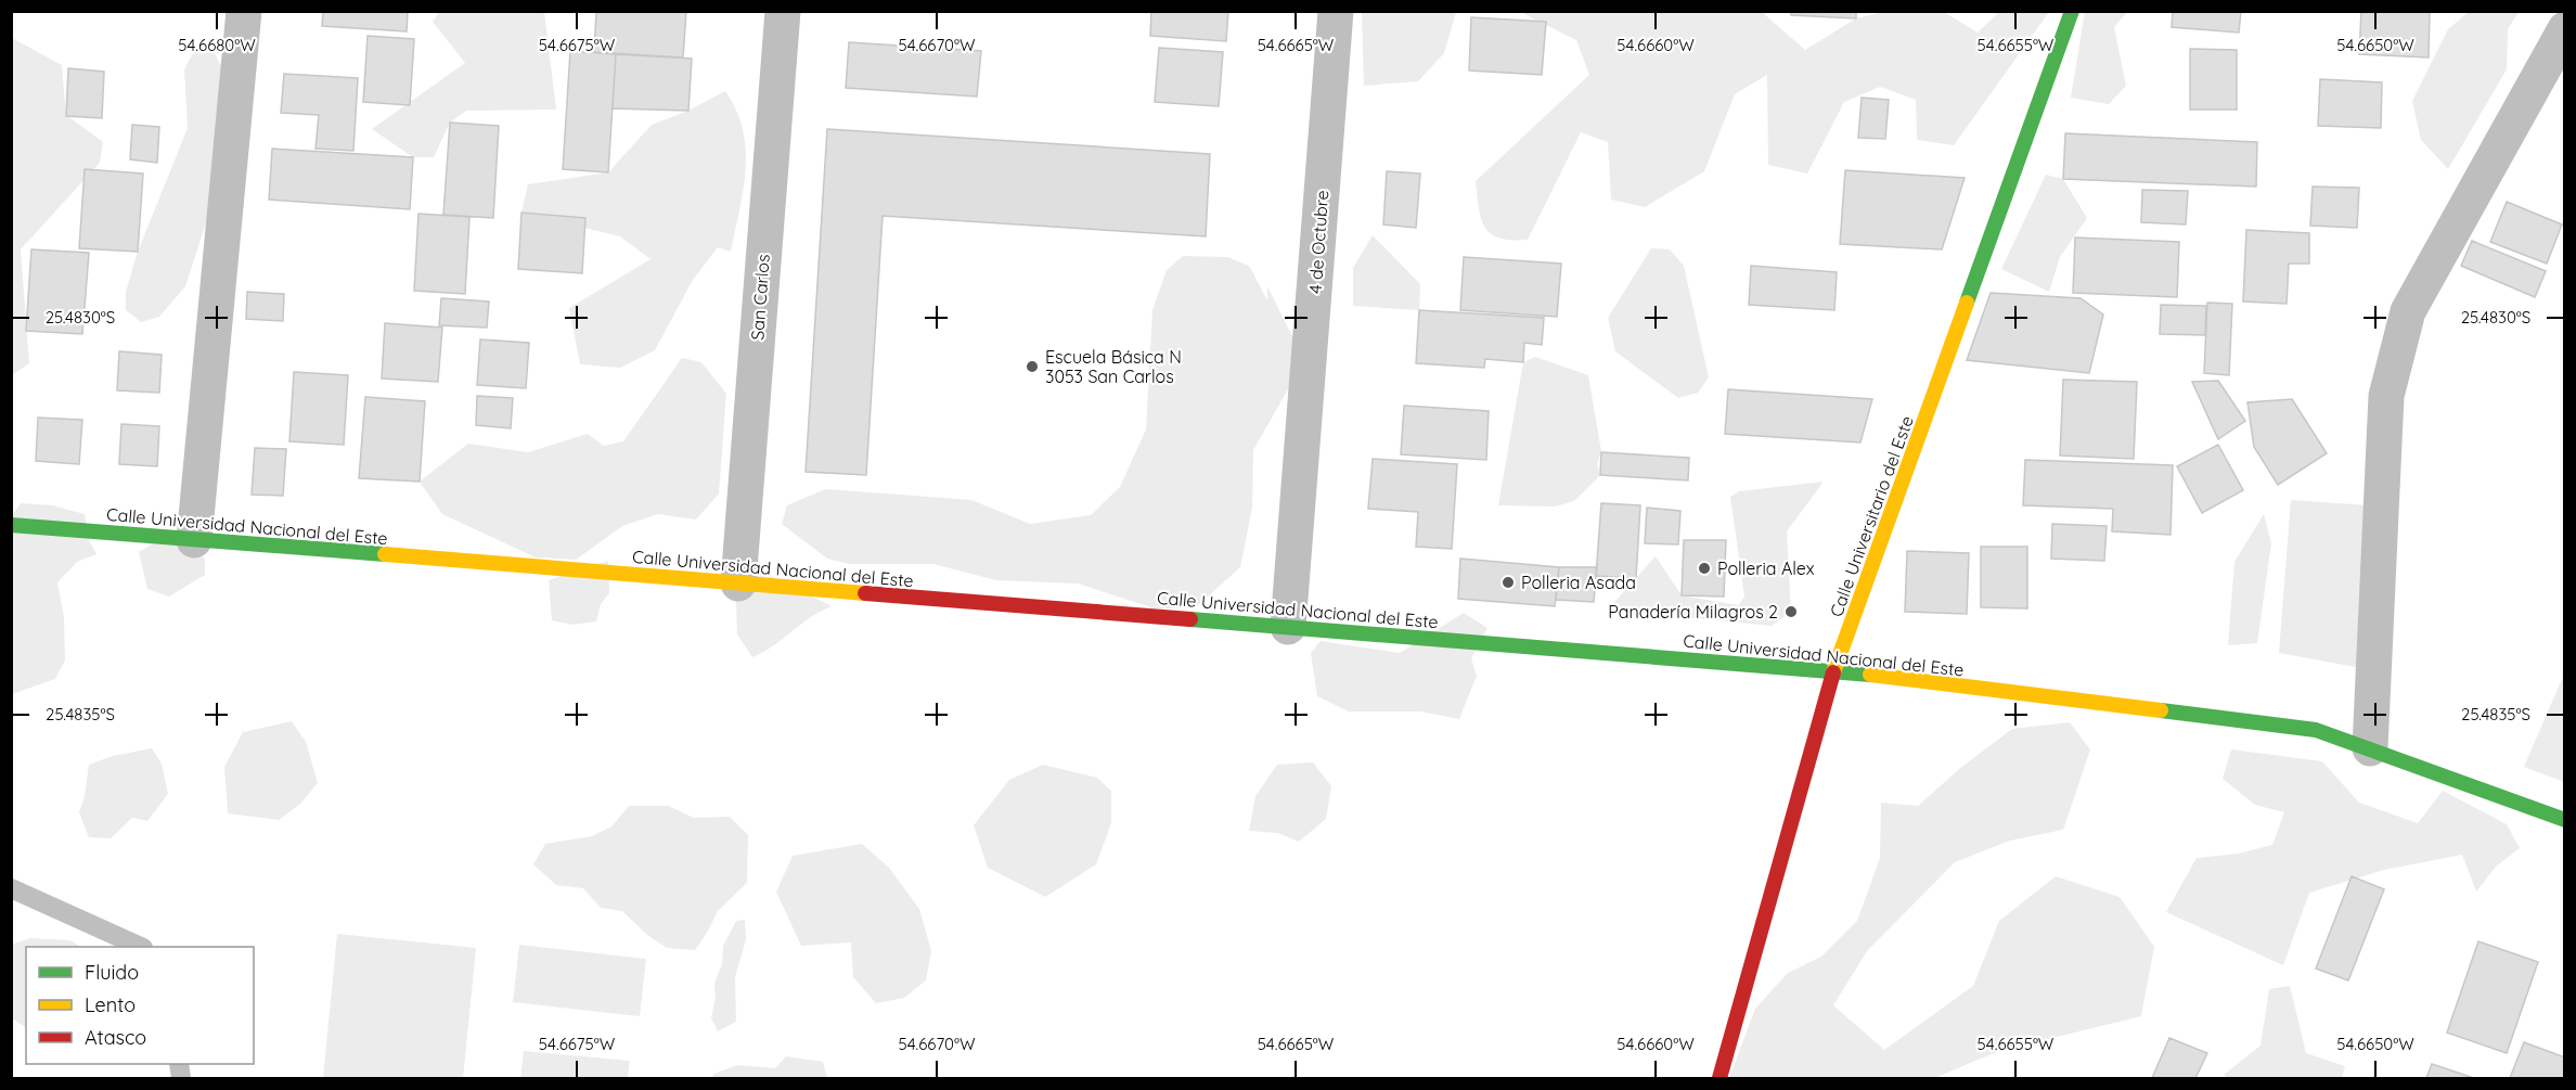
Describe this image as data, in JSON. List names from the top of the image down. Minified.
{"streets":{"street":["4 de Octubre","San Carlos","Calle Universitario del Este","Calle Universidad Nacional del Este"]},"crossings":[["4 de Octubre","Calle Universidad Nacional del Este"],["San Carlos","Calle Universidad Nacional del Este"],["Calle Universitario del Este","Calle Universidad Nacional del Este"]],"places":["Escuela Básica N 3053 San Carlos","Polleria Alex","Polleria Asada","Panadería Milagros 2"],"legend":["Fluido","Lento","Atasco"],"coordinates":["54.6680°W","54.6675°W","54.6670°W","54.6665°W","54.6660°W","54.6655°W","54.6650°W","25.4830°S","25.4835°S"]}
